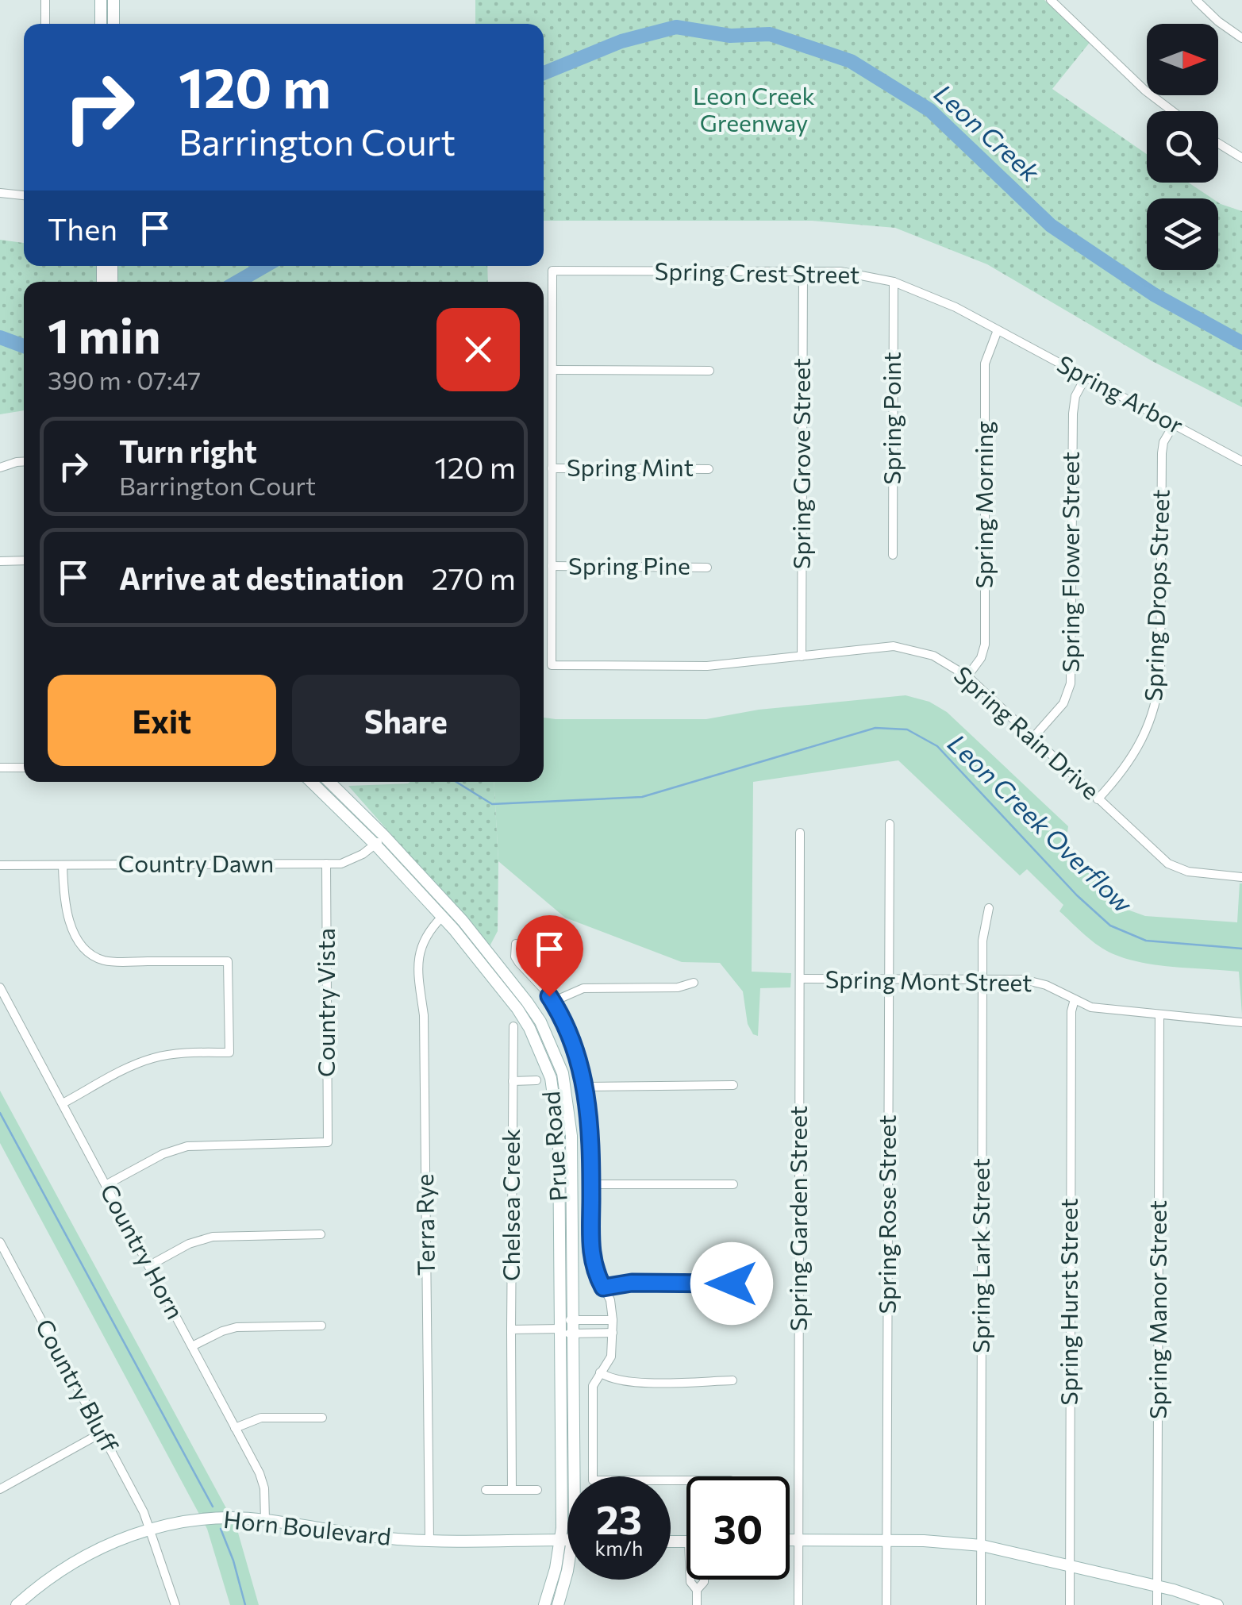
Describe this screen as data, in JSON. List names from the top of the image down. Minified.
{"streets":{"main road":["Prue Road","Horn Boulevard"],"street":["Spring Crest Street","Spring Arbor","Spring Point","Spring Grove Street","Spring Mint","Spring Morning","Spring Flower Street","Spring Pine","Spring Drops Street","Spring Rain Drive","Country Dawn","Spring Mont Street","Country Vista","Chelsea Creek","Spring Rose Street","Spring Garden Street","Terra Rye","Country Horn","Spring Lark Street","Spring Hurst Street","Spring Manor Street","Country Bluff"]},"crossings":[["Spring Crest Street","Spring Arbor"],["Spring Crest Street","Spring Point"],["Spring Crest Street","Spring Grove Street"],["Spring Crest Street","Spring Morning"],["Spring Arbor","Spring Morning"],["Spring Arbor","Spring Flower Street"],["Spring Arbor","Spring Drops Street"],["Spring Grove Street","Spring Rain Drive"],["Spring Morning","Spring Rain Drive"],["Spring Flower Street","Spring Rain Drive"],["Spring Pine","Spring Rain Drive"],["Spring Drops Street","Spring Rain Drive"],["Country Dawn","Country Vista"],["Country Dawn","Prue Road"],["Spring Mont Street","Spring Rose Street"],["Spring Mont Street","Spring Garden Street"],["Spring Mont Street","Spring Lark Street"],["Spring Mont Street","Spring Hurst Street"],["Spring Mont Street","Spring Manor Street"],["Country Vista","Country Horn"],["Prue Road","Terra Rye"],["Prue Road","Horn Boulevard"],["Terra Rye","Horn Boulevard"],["Country Horn","Horn Boulevard"],["Country Bluff","Horn Boulevard"]],"water":["Leon Creek","Leon Creek Overflow"],"parks":["Leon Creek Greenway"],"north":"right","page":{"turn":["120 m","Barrington Court"],"then":"Then","heading":["1 min","390 m · 07:47"],"list":[{"name":"Turn right","note":"Barrington Court","value":"120 m"},{"name":"Arrive at destination","value":"270 m"}],"buttons":["Exit","Share"],"speed":"23 km/h","limit":"30"}}
